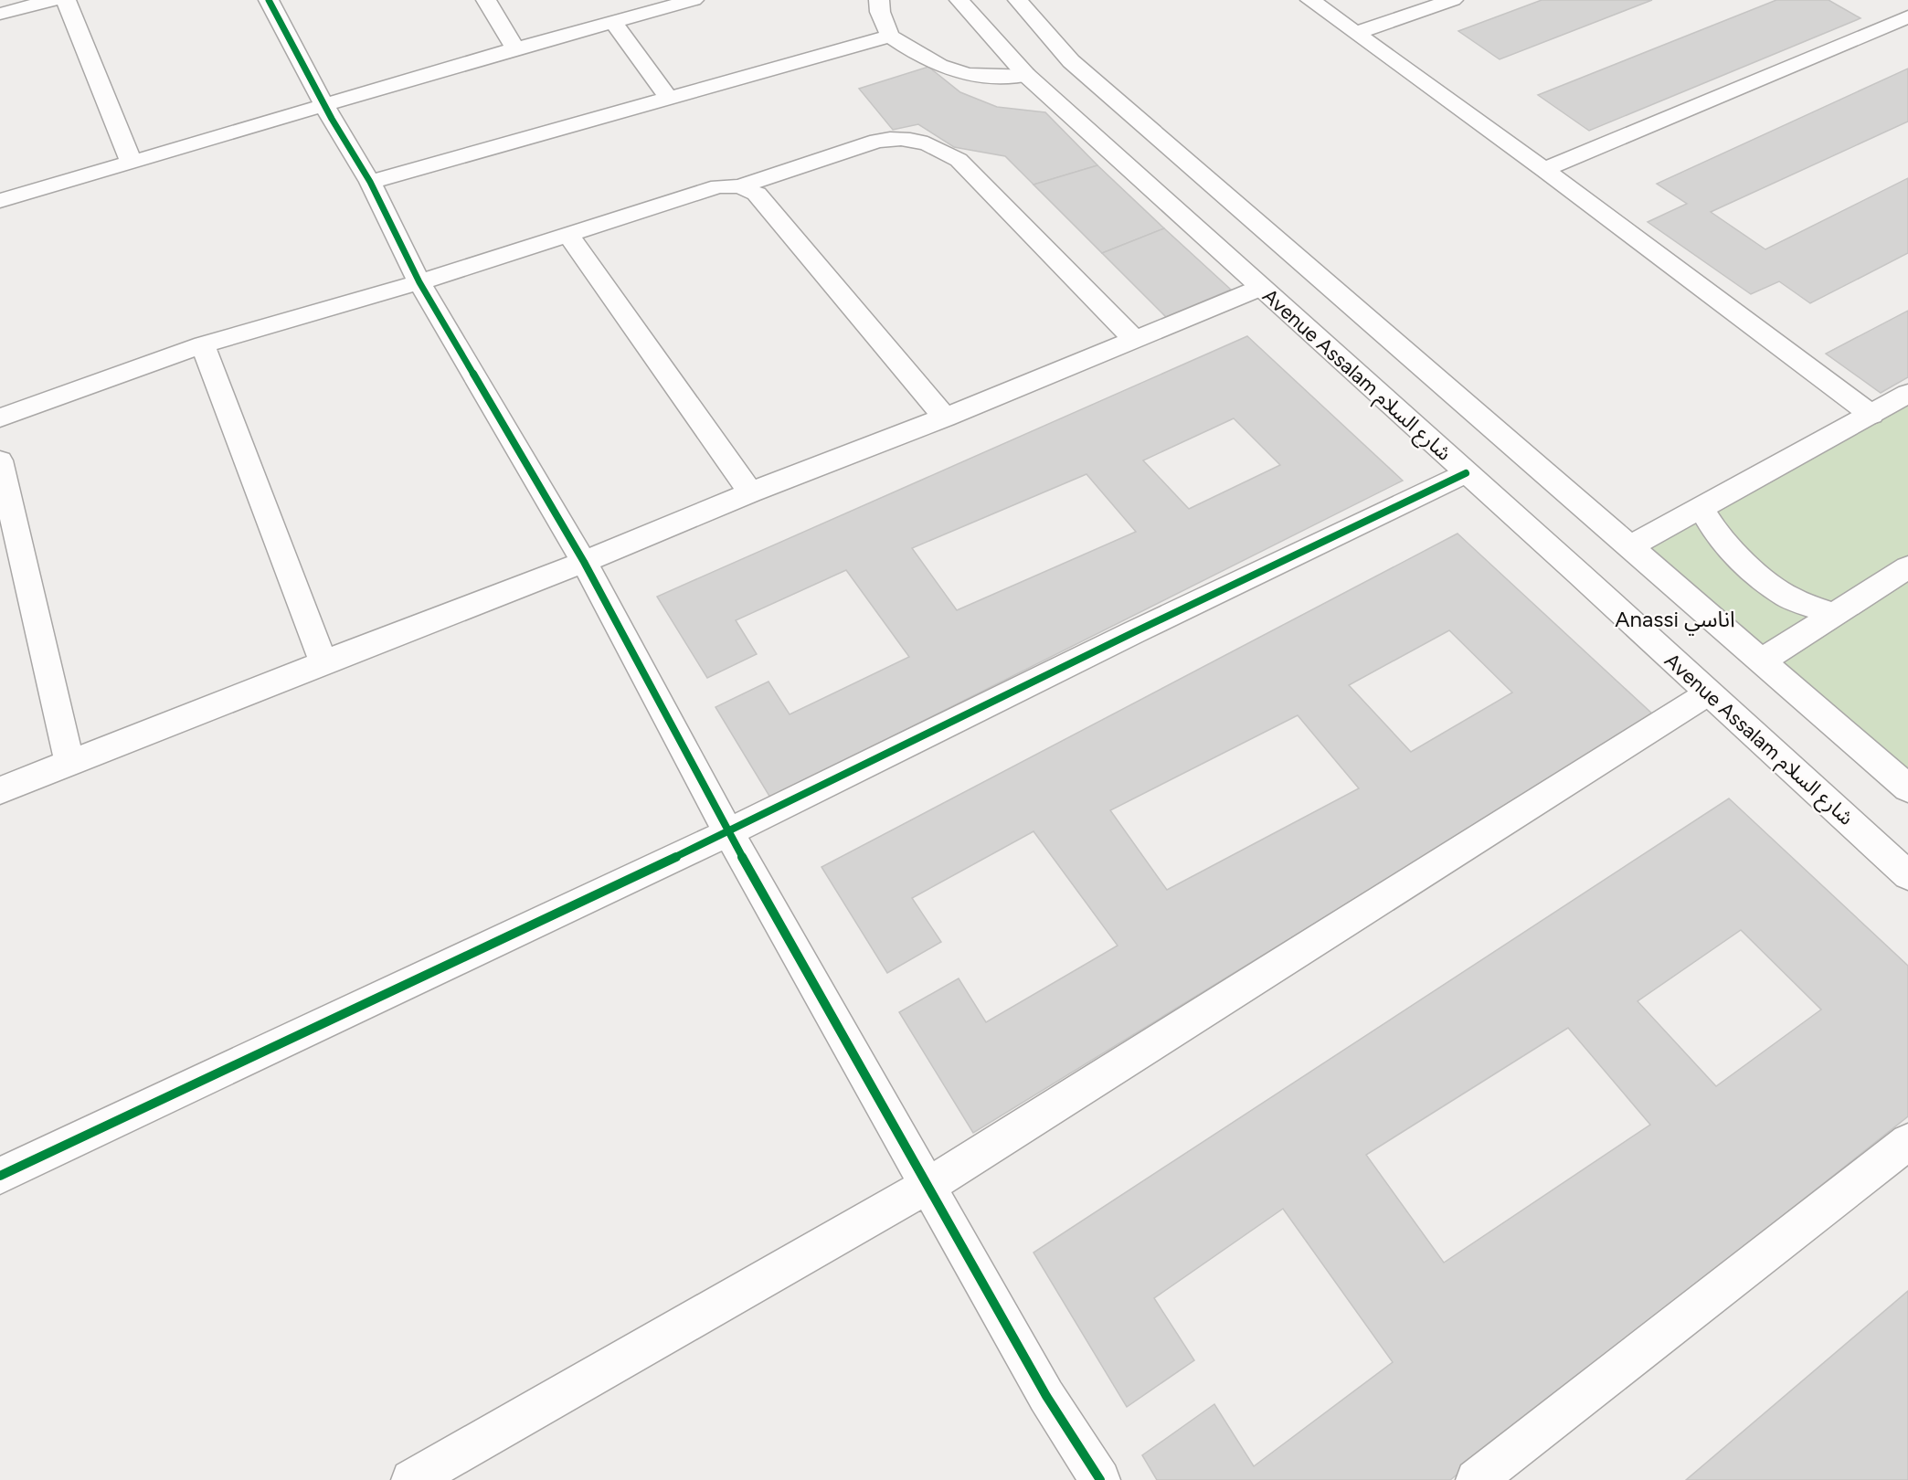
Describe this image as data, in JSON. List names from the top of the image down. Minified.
{"streets":{"street":["Avenue Assalam شارع السلام"]},"districts":["Anassi اناسي"]}
